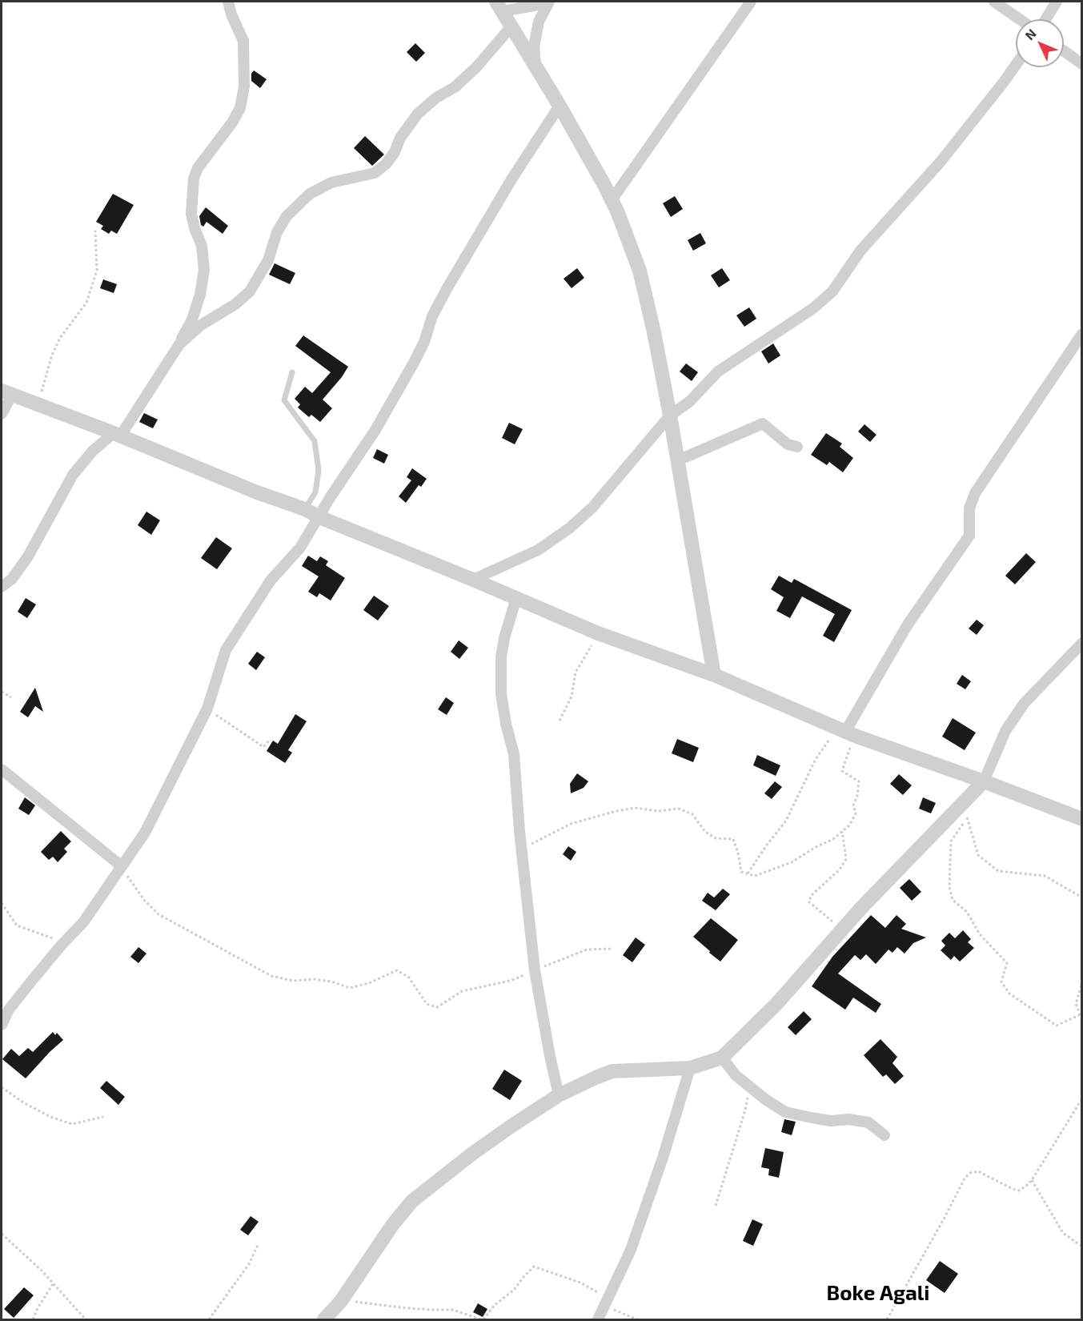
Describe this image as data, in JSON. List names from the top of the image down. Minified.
{"districts":["Boke Agali"],"north":"top left"}
